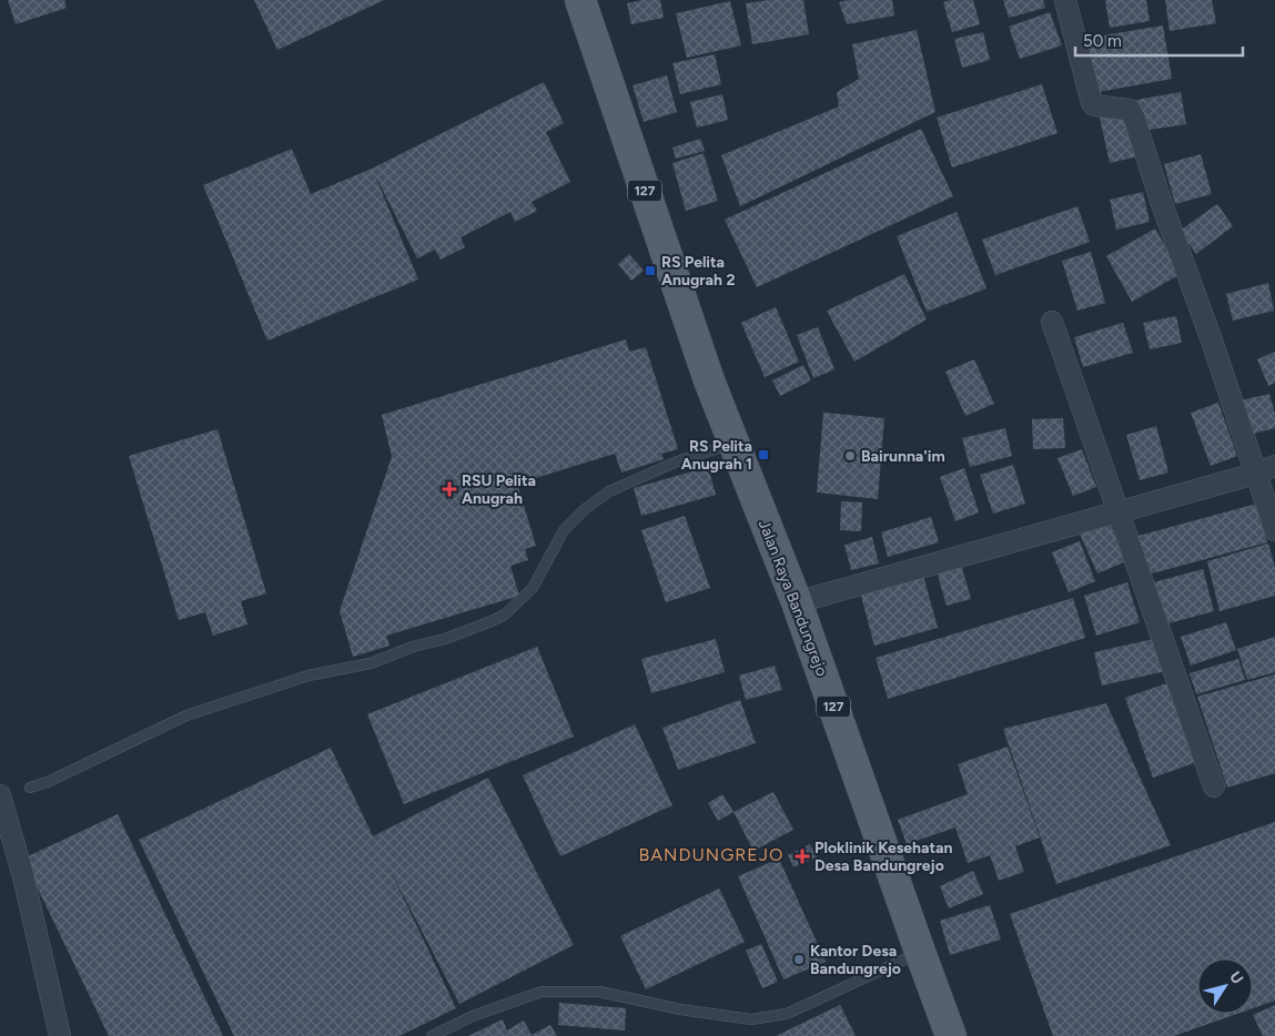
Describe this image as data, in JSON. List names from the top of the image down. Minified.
{"streets":{"main road":["127","Jalan Raya Bandungrejo"]},"districts":["BANDUNGREJO"],"places":{"transit":["RS Pelita Anugrah 2","RS Pelita Anugrah 1"],"other":["Bairunna'im","Kantor Desa Bandungrejo"],"health":["RSU Pelita Anugrah","Ploklinik Kesehatan Desa Bandungrejo"]},"scale_bar":"50 m","north":"top right"}
